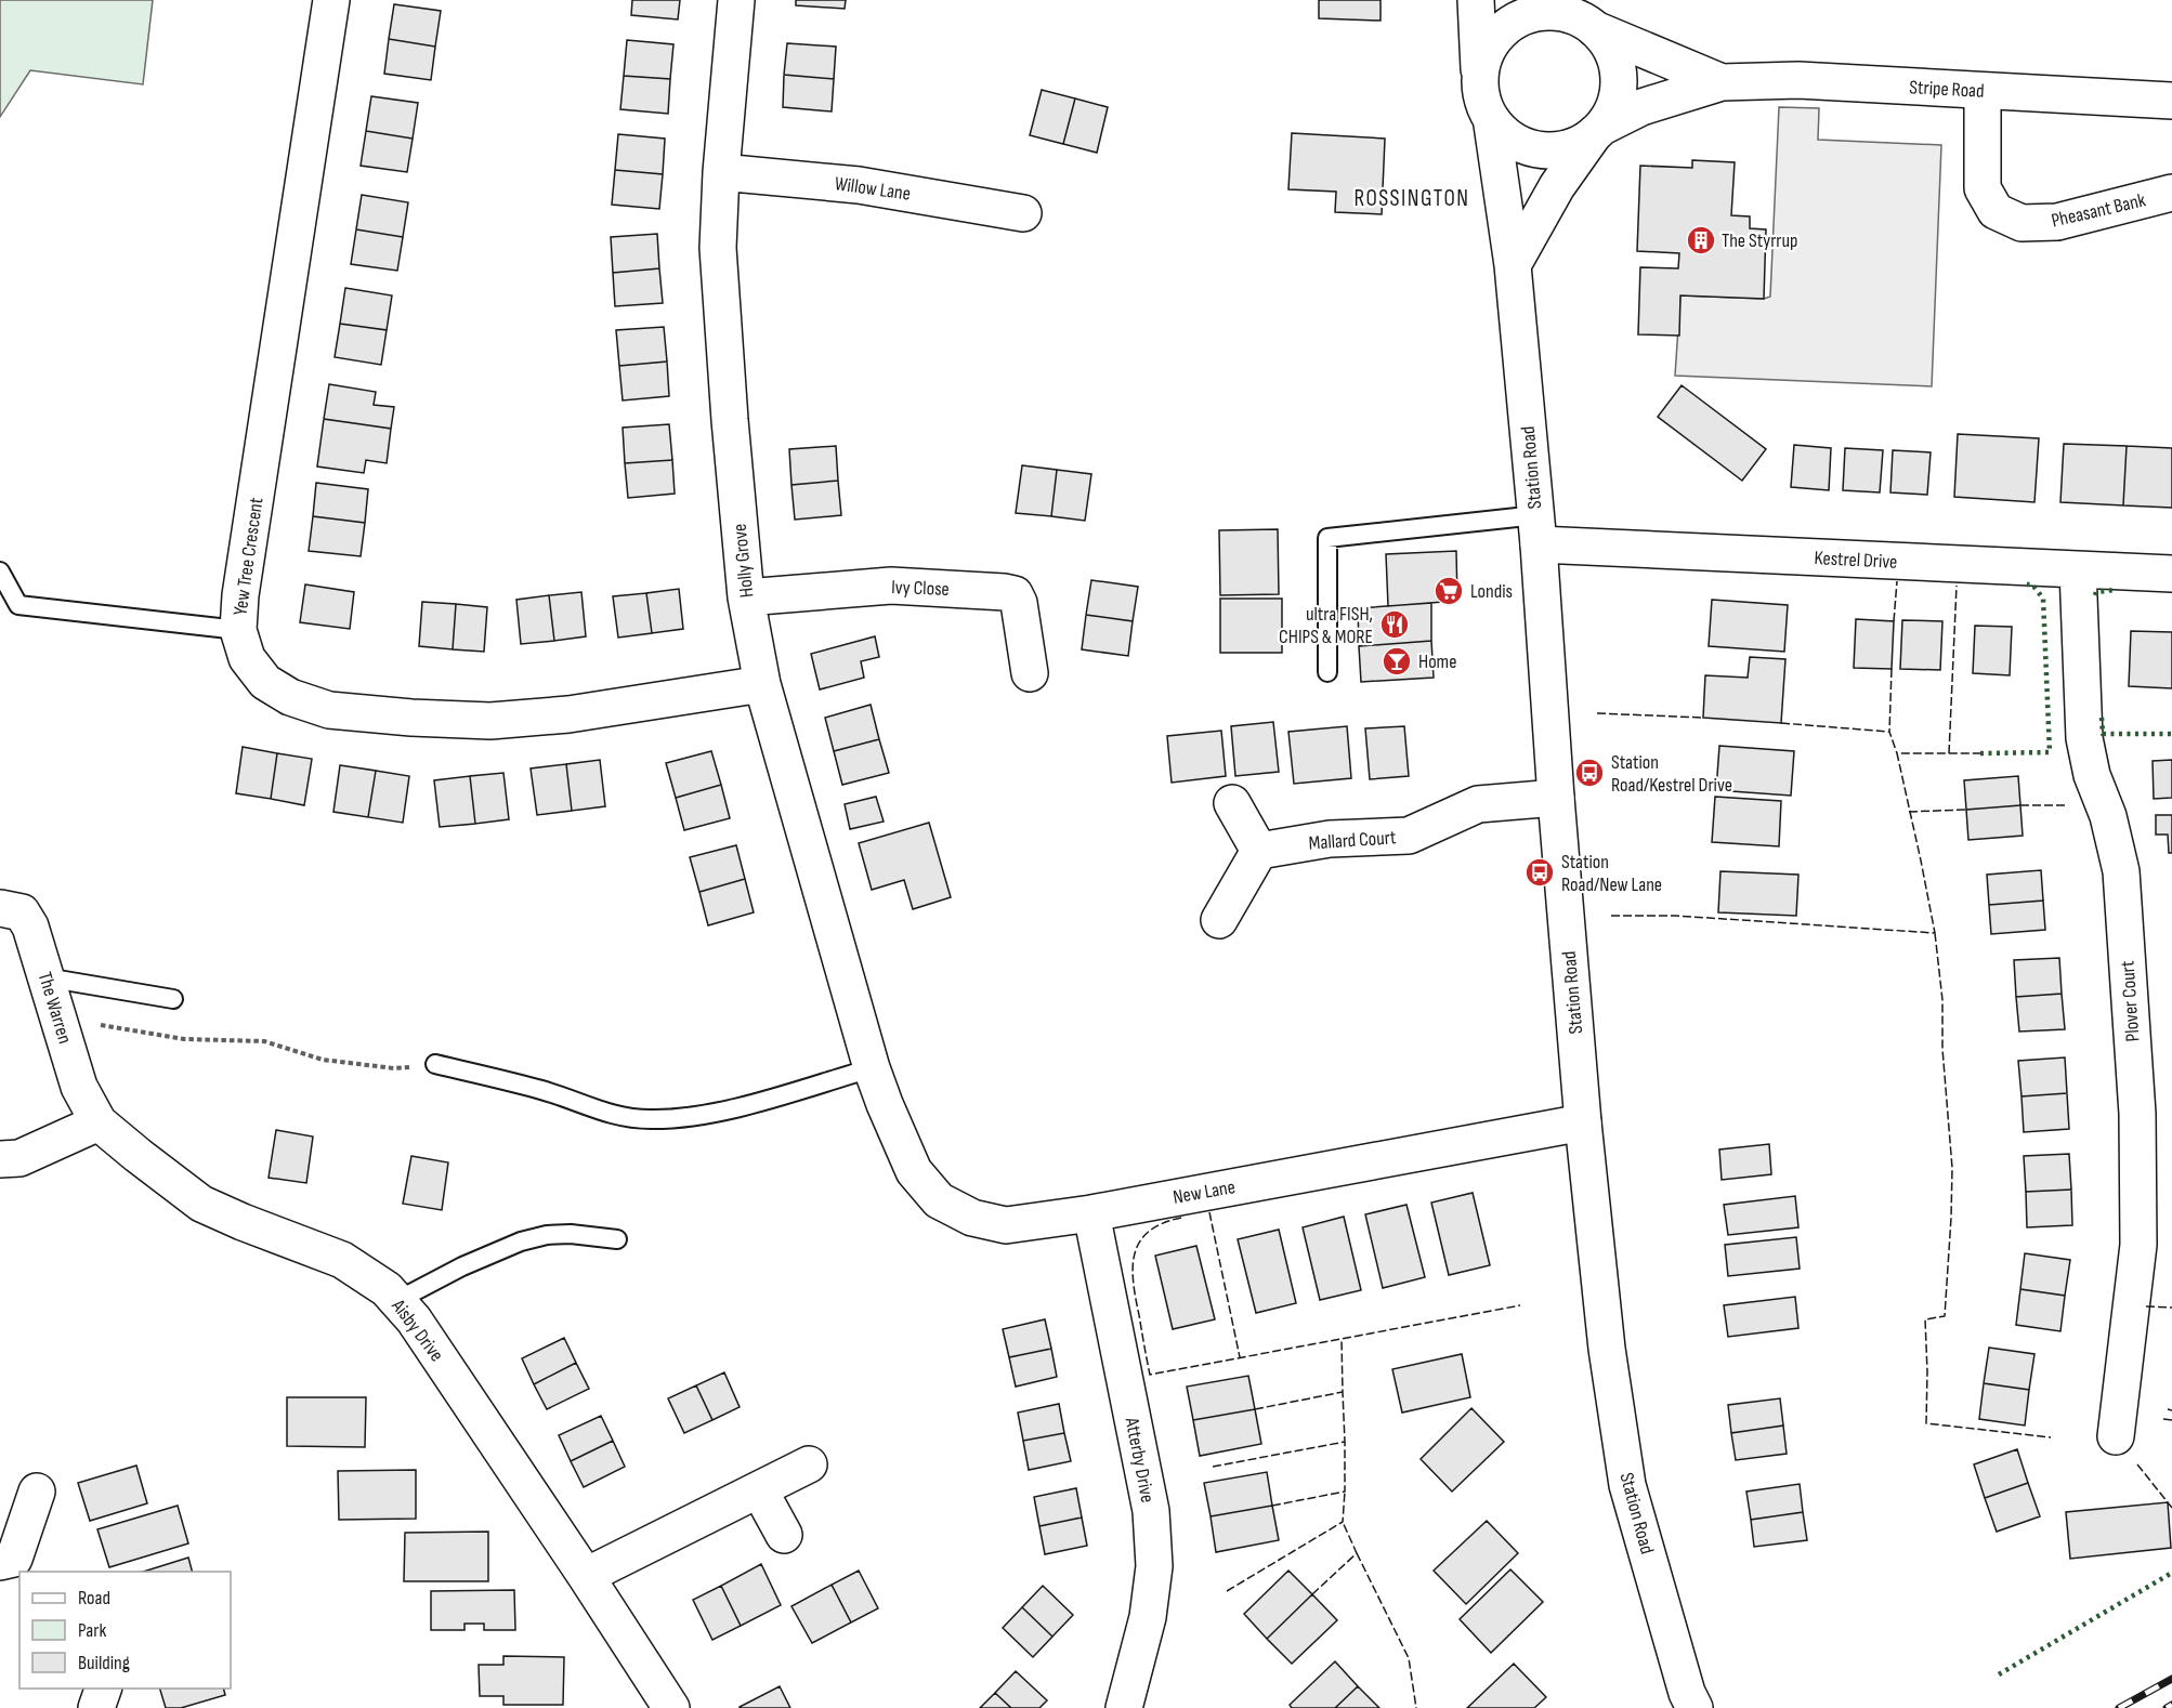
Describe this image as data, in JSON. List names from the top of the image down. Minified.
{"streets":{"street":["Stripe Road","Willow Lane","Pheasant Bank","Station Road","Yew Tree Crescent","Kestrel Drive","Holly Grove","Ivy Close","Mallard Court","Plover Court","The Warren","New Lane","Aisby Drive","Atterby Drive"]},"crossings":[["Stripe Road","Pheasant Bank"],["Stripe Road","Station Road"],["Willow Lane","Holly Grove"],["Station Road","Kestrel Drive"],["Station Road","Mallard Court"],["Station Road","New Lane"],["Yew Tree Crescent","Holly Grove"],["Kestrel Drive","Plover Court"],["Holly Grove","Ivy Close"],["Holly Grove","New Lane"],["The Warren","Aisby Drive"],["New Lane","Atterby Drive"]],"districts":["ROSSINGTON"],"places":{"building":["The Styrrup"],"supermarket":["Londis"],"restaurant":["ultra FISH, CHIPS & MORE"],"bar":["Home"],"bus stop":["Station Road/Kestrel Drive","Station Road/New Lane"]},"legend":["Road","Park","Building"]}
